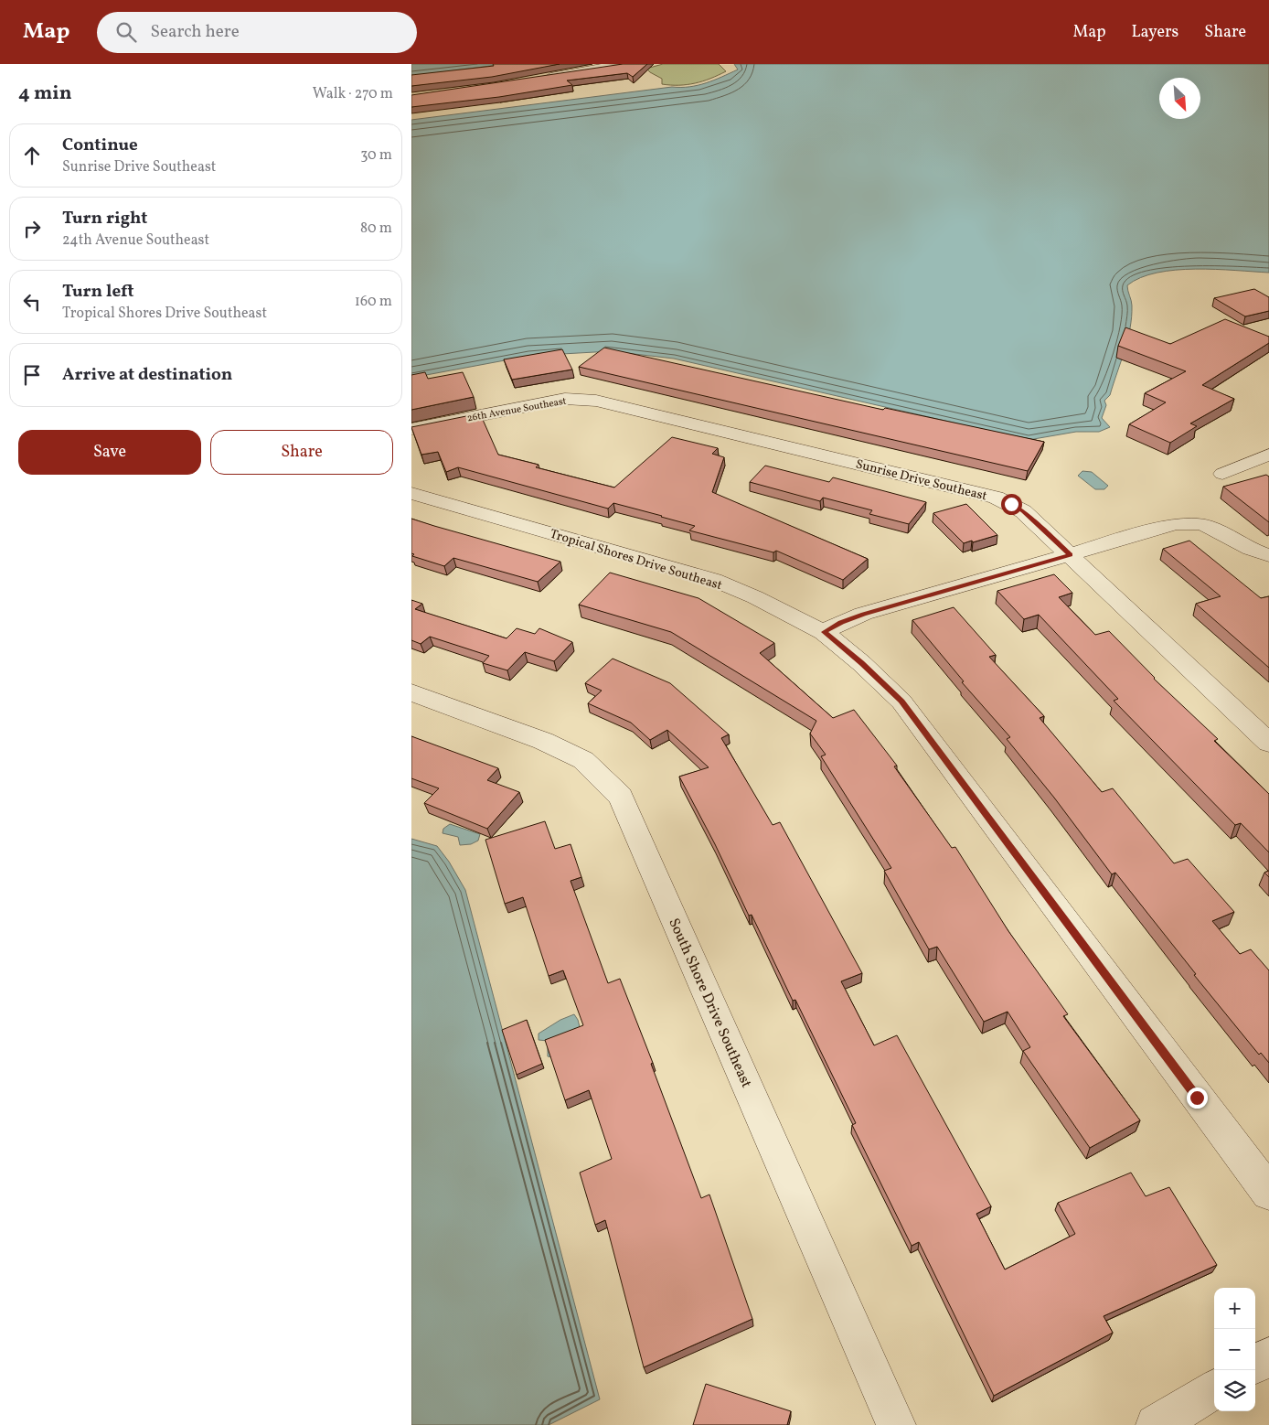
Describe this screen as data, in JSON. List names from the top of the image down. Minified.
{"streets":{"street":["26th Avenue Southeast","Sunrise Drive Southeast","Tropical Shores Drive Southeast","South Shore Drive Southeast"]},"crossings":[["26th Avenue Southeast","Sunrise Drive Southeast"]],"north":"bottom right","page":{"header":"Map","search":"Search here","nav":["Map","Layers","Share"],"heading":["4 min","Walk · 270 m"],"list":[["Continue","Sunrise Drive Southeast","30 m"],["Turn right","24th Avenue Southeast","80 m"],["Turn left","Tropical Shores Drive Southeast","160 m"],"Arrive at destination"],"buttons":["Save","Share"],"map_buttons":["+","−"]}}
